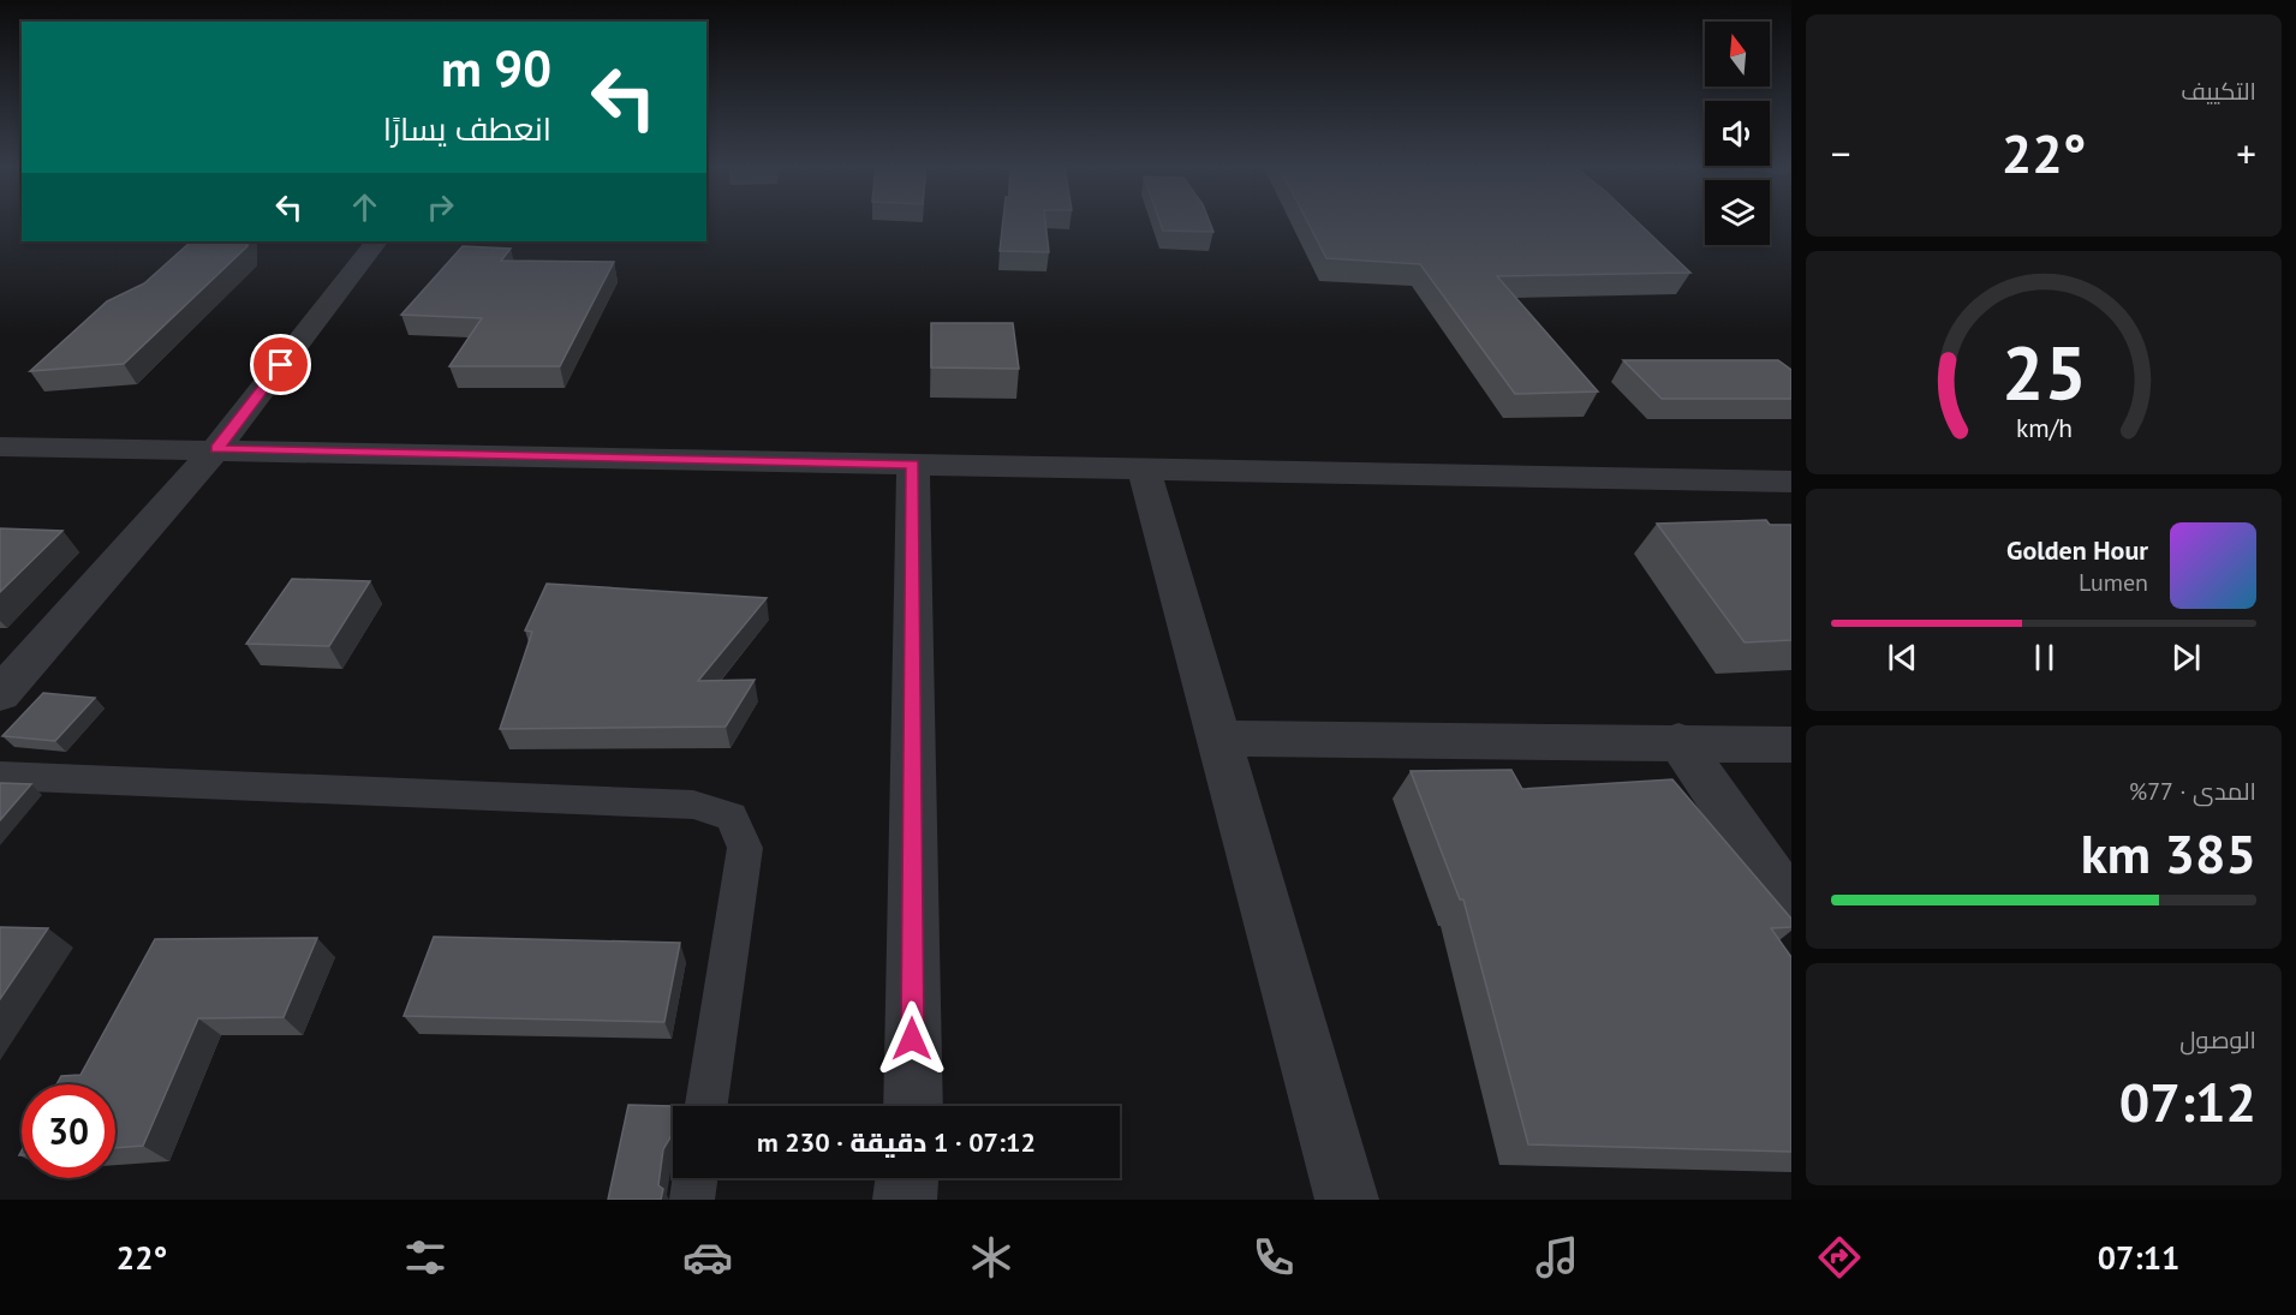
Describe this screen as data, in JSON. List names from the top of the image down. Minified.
{"north":"top","page":{"tile":["التكييف",["المدى · 77%","385 km"],["الوصول","07:12"]],"turn":["90 m","انعطف يسارًا"],"heat":["−","22°","+"],"song":["Golden Hour","Lumen"],"limit":"30","trip":"07:12 · 1 دقيقة · 230 m","tabs":["07:11","22°"],"gauge":["25","km/h"]}}
